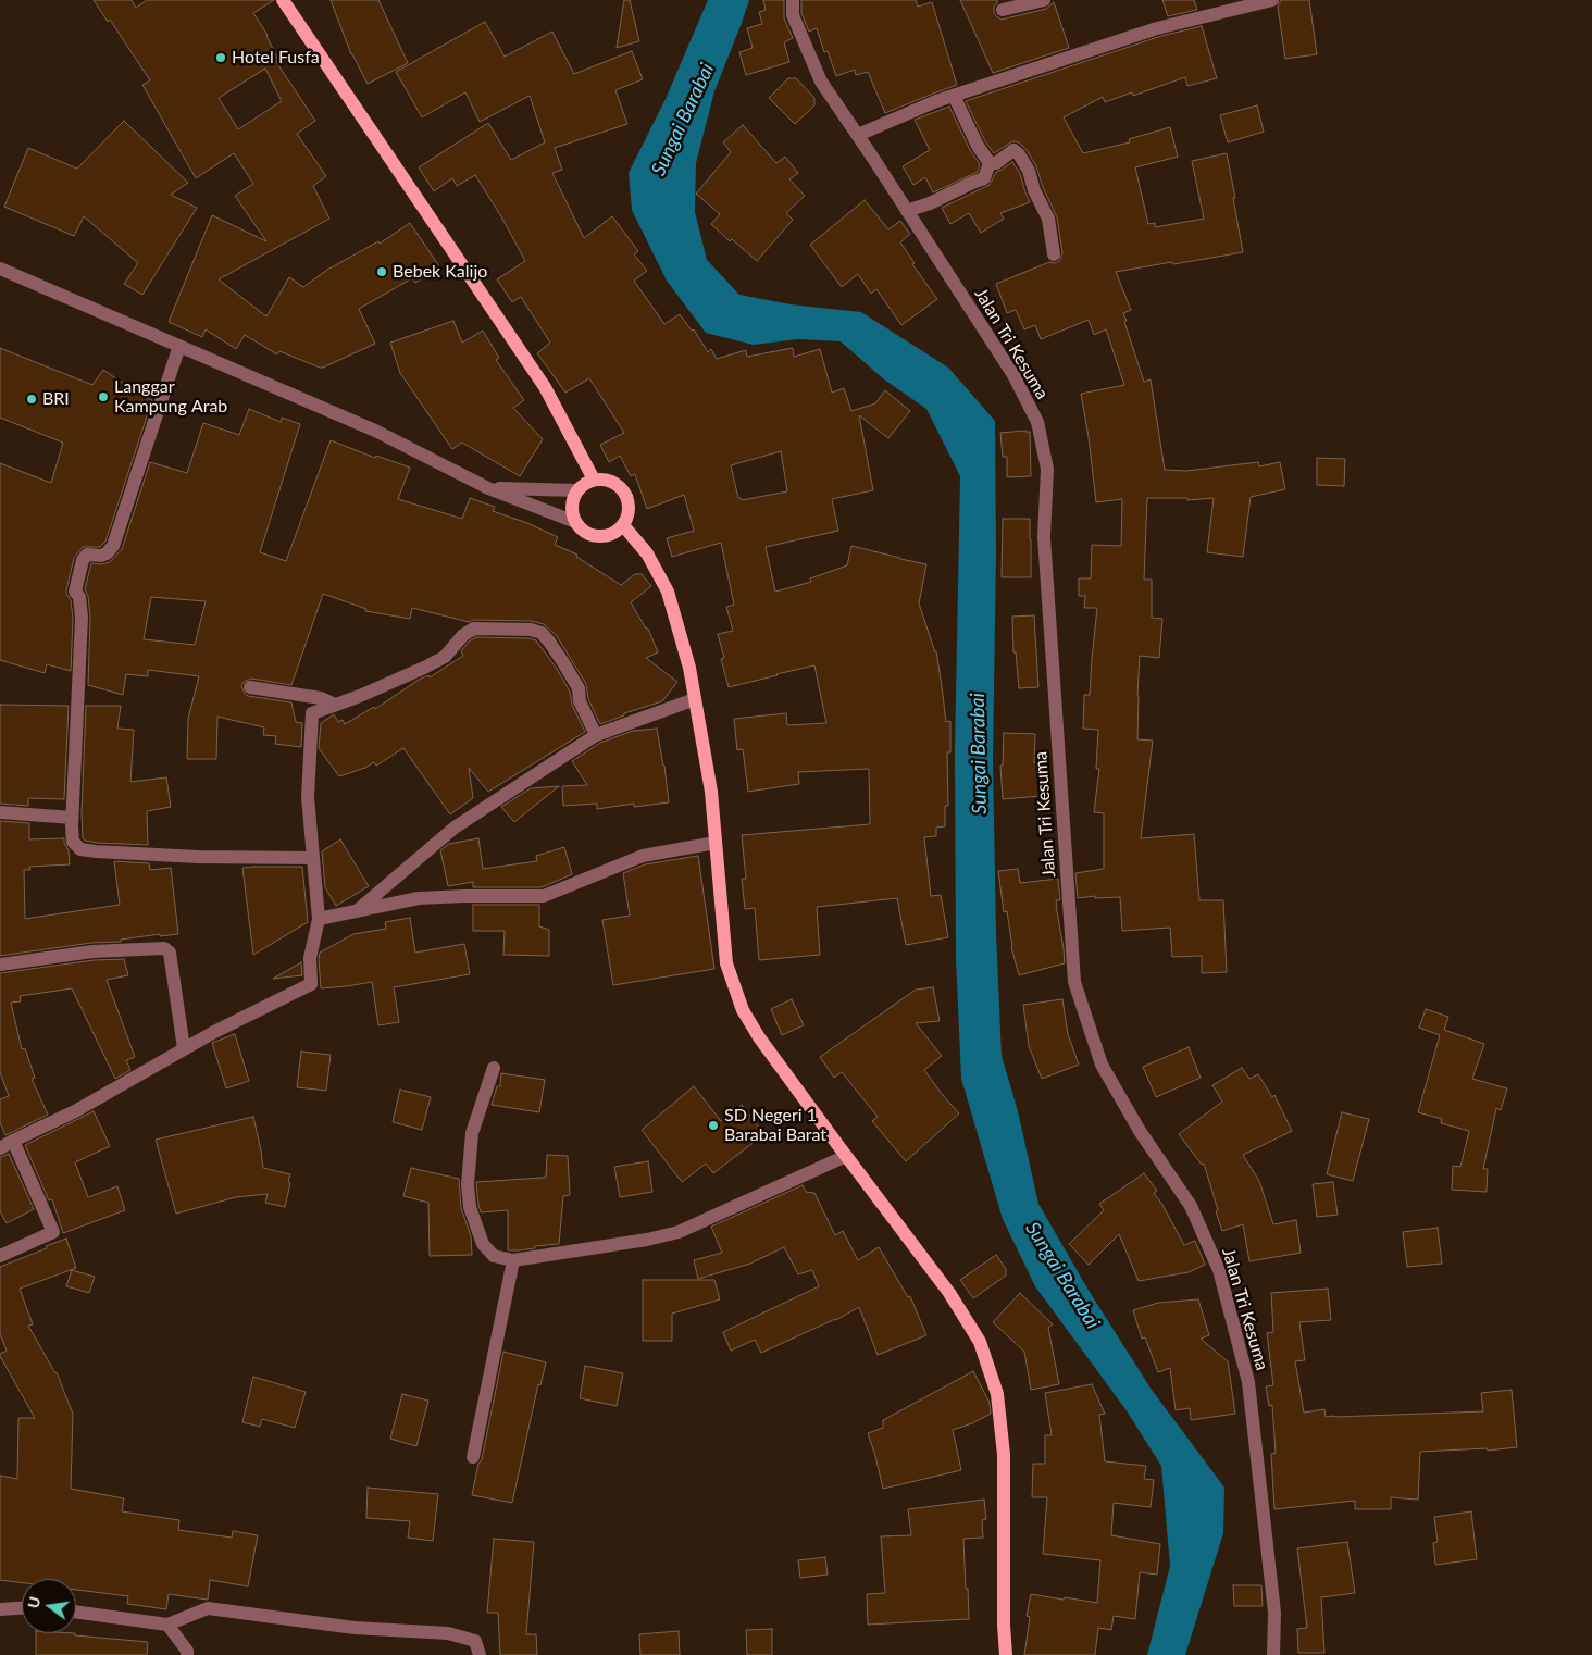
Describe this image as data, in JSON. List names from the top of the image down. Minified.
{"streets":{"street":["Jalan Tri Kesuma"]},"water":["Sungai Barabai"],"places":["Hotel Fusfa","Bebek Kalijo","Langgar Kampung Arab","BRI","SD Negeri 1 Barabai Barat"],"north":"left"}
